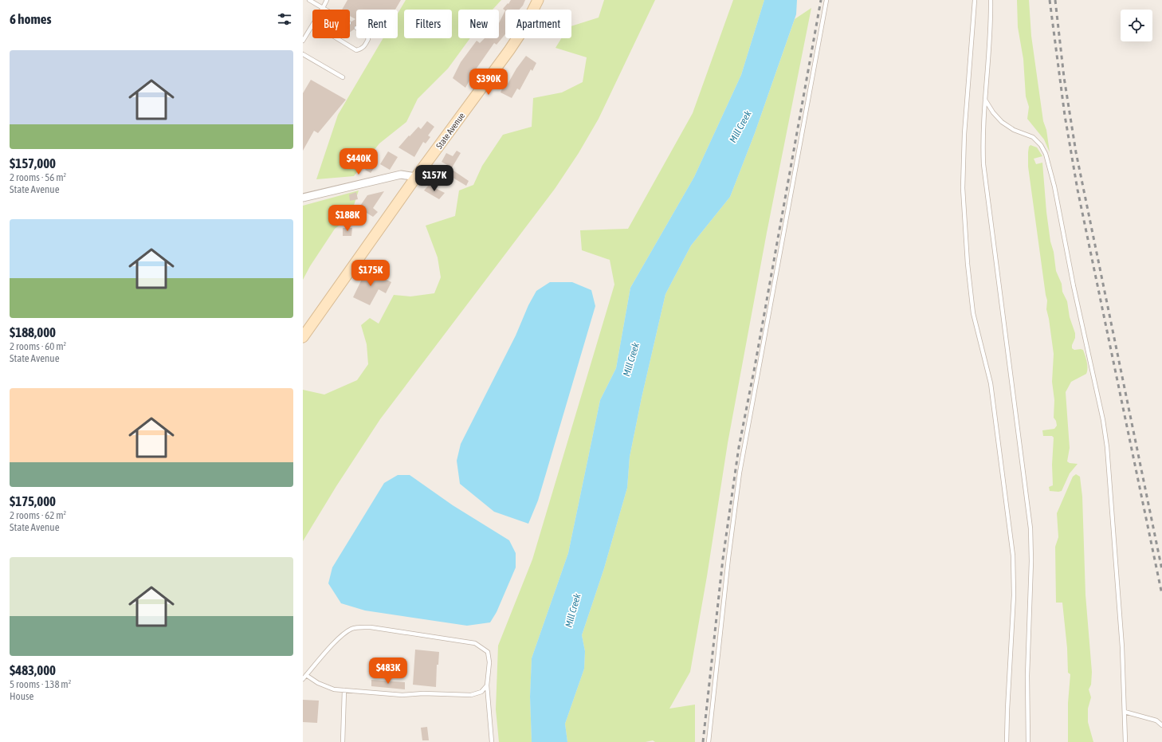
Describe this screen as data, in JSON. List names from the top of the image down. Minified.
{"streets":{"main road":["State Avenue"]},"water":["Mill Creek"],"page":{"heading":"6 homes","chip":["Buy","Rent","Filters","New","Apartment"],"list":[{"name":"$157,000","note":"2 rooms · 56 m² · State Avenue"},{"name":"$188,000","note":"2 rooms · 60 m² · State Avenue"},{"name":"$175,000","note":"2 rooms · 62 m² · State Avenue"},{"name":"$483,000","note":"5 rooms · 138 m² · House"}],"price":["$390K","$440K","$157K","$188K","$175K","$483K"]}}
